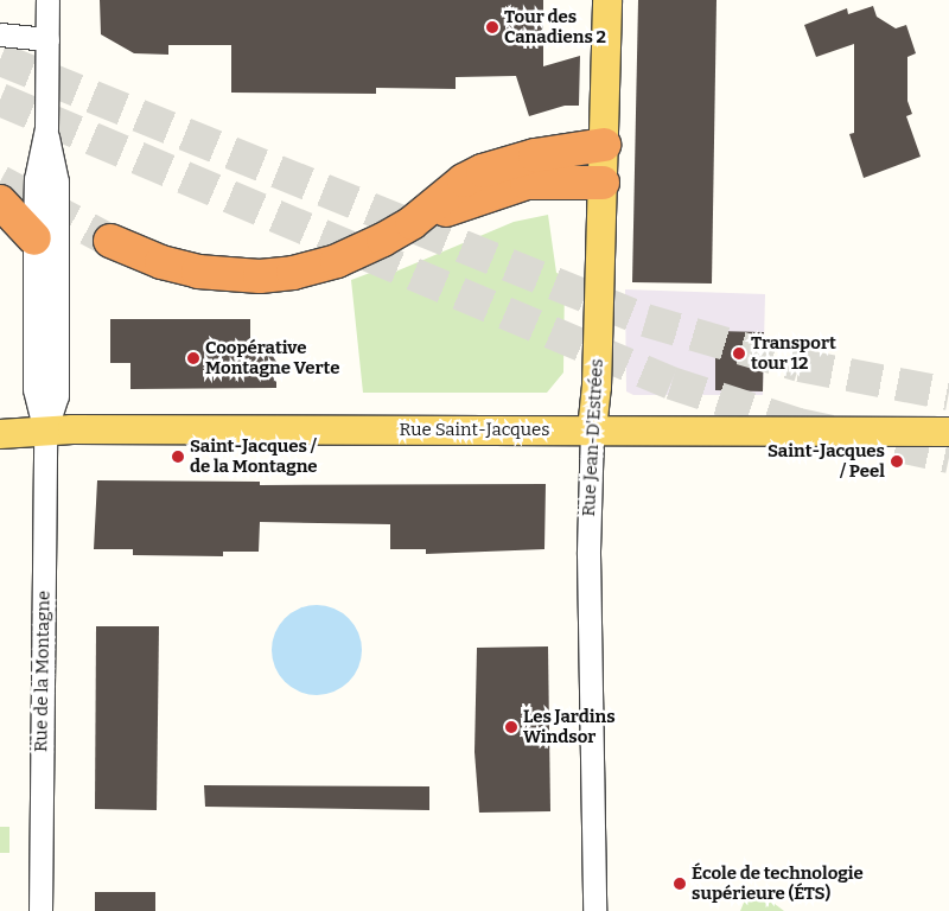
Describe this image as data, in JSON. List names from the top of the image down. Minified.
{"streets":{"main road":["Rue Saint-Jacques","Rue Jean-D'Estrées"],"street":["Rue de la Montagne"]},"crossings":[["Rue Saint-Jacques","Rue Jean-D'Estrées"],["Rue Saint-Jacques","Rue de la Montagne"]],"places":["Tour des Canadiens 2","Transport tour 12","Coopérative Montagne Verte","Saint-Jacques / de la Montagne","Saint-Jacques / Peel","Les Jardins Windsor","École de technologie supérieure (ÉTS)"]}
